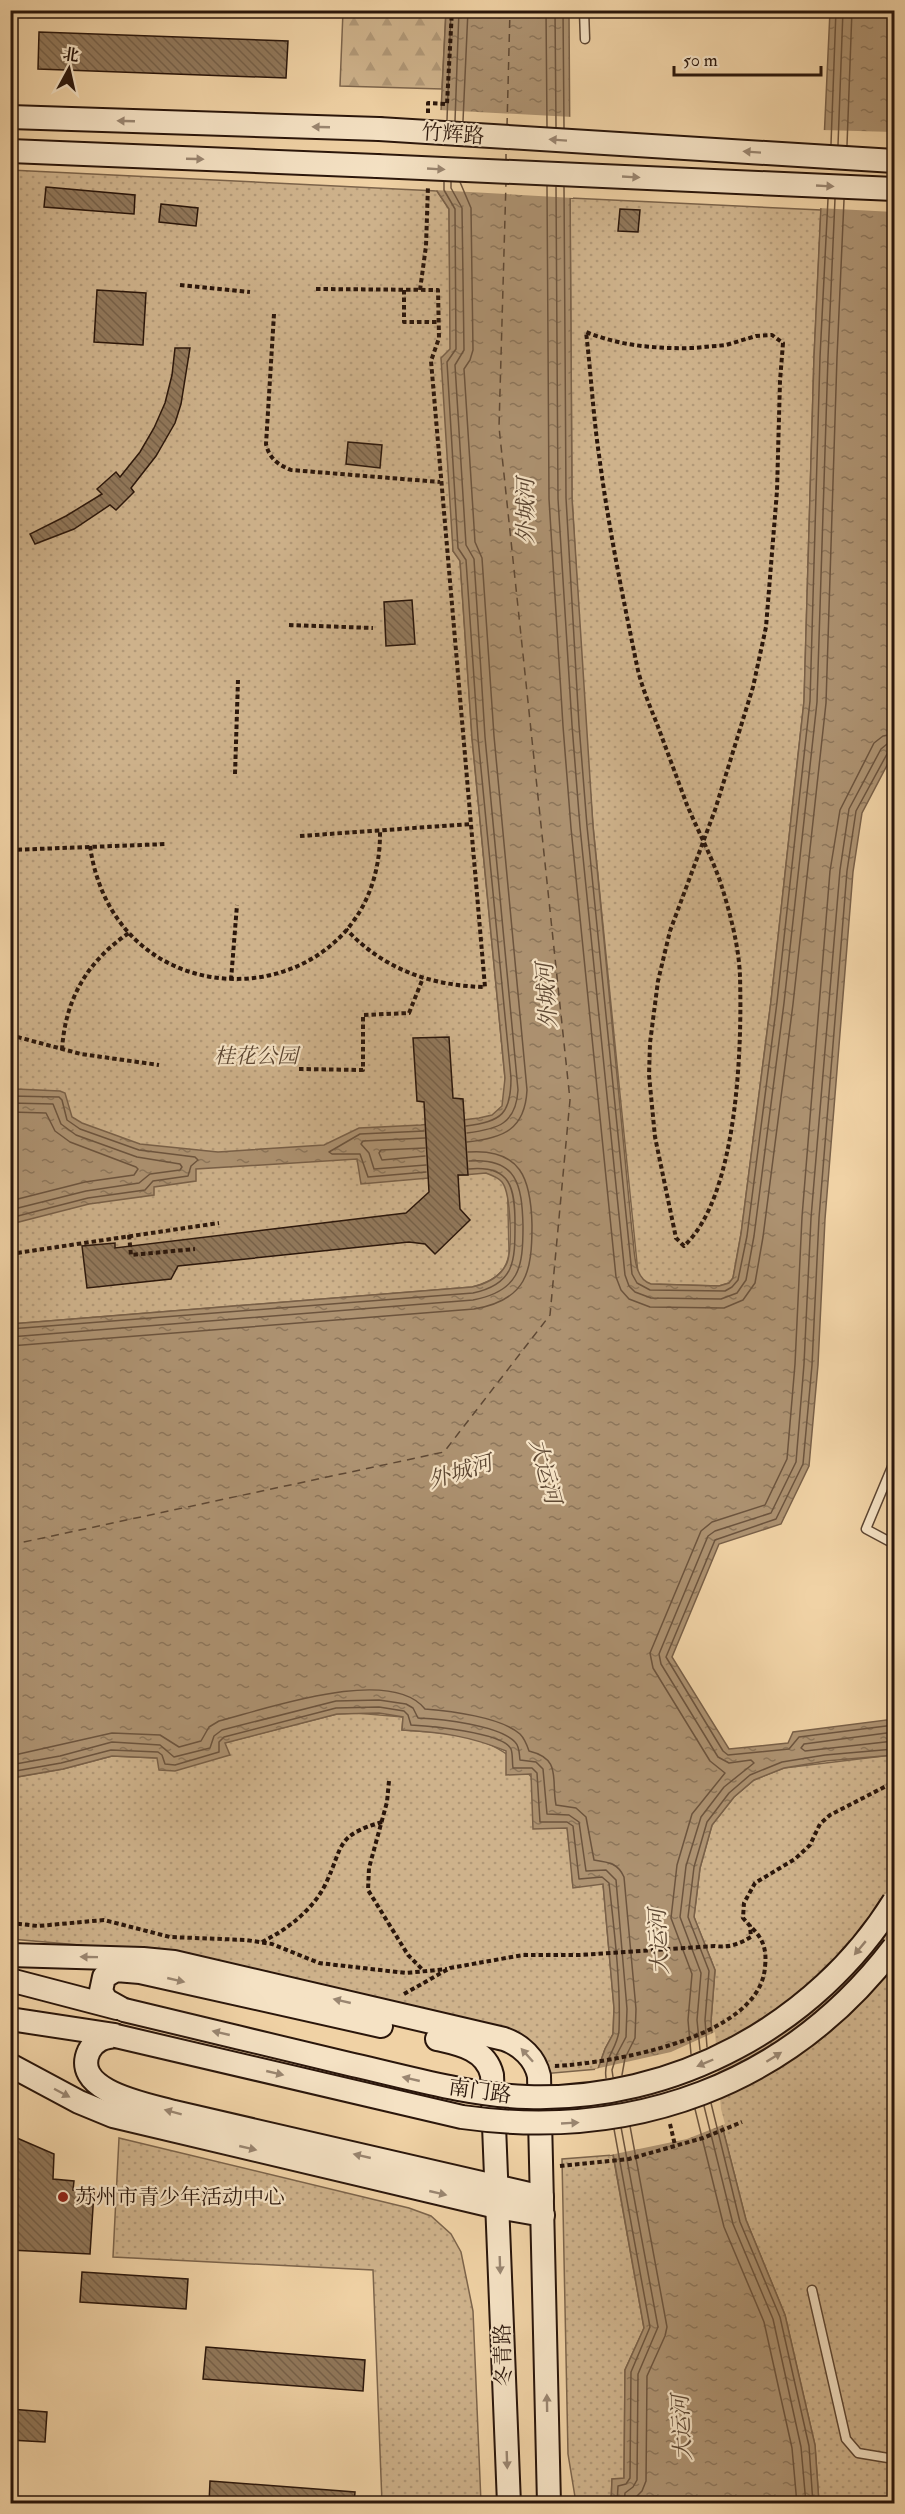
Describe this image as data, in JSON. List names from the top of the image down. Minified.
{"streets":{"main road":["竹辉路","南门路","冬青路"]},"crossings":[["南门路","冬青路"]],"water":["外城河","大运河"],"parks":["桂花公园"],"places":["苏州市青少年活动中心"],"scale_bar":"50 m","north":"top"}
